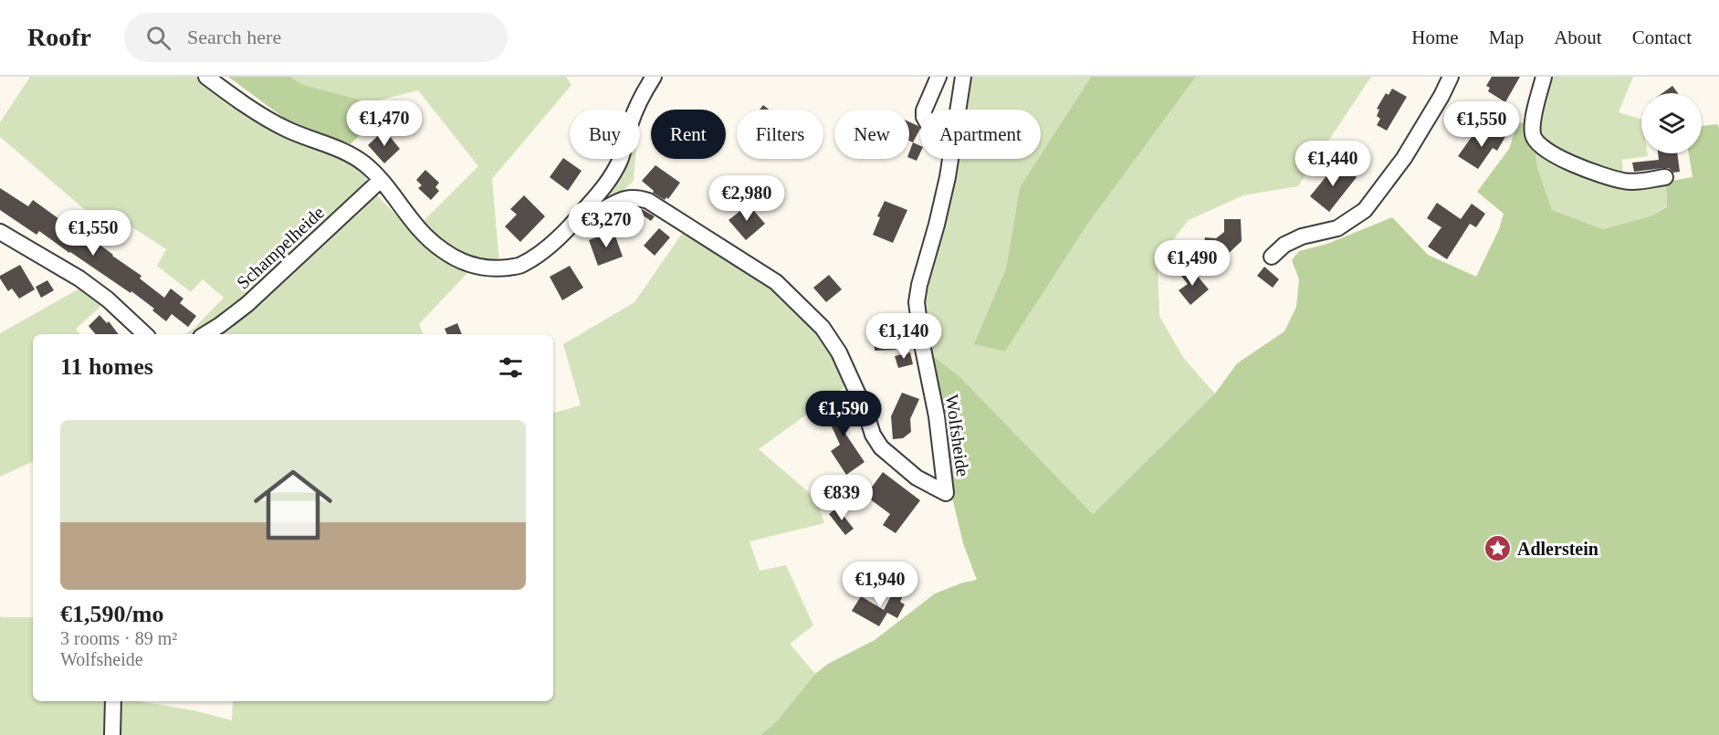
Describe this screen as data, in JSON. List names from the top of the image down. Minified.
{"streets":{"street":["Schampelheide","Wolfsheide"]},"places":{"place":["Adlerstein"]},"page":{"header":"Roofr","search":"Search here","nav":["Home","Map","About","Contact"],"price":["€1,470","€1,550","€1,440","€2,980","€3,270","€1,550","€1,490","€1,140","€1,590","€839","€1,940"],"chip":["Buy","Rent","Filters","New","Apartment"],"heading":"11 homes","list":[{"name":"€1,590/mo","note":"3 rooms · 89 m² · Wolfsheide"}]}}
